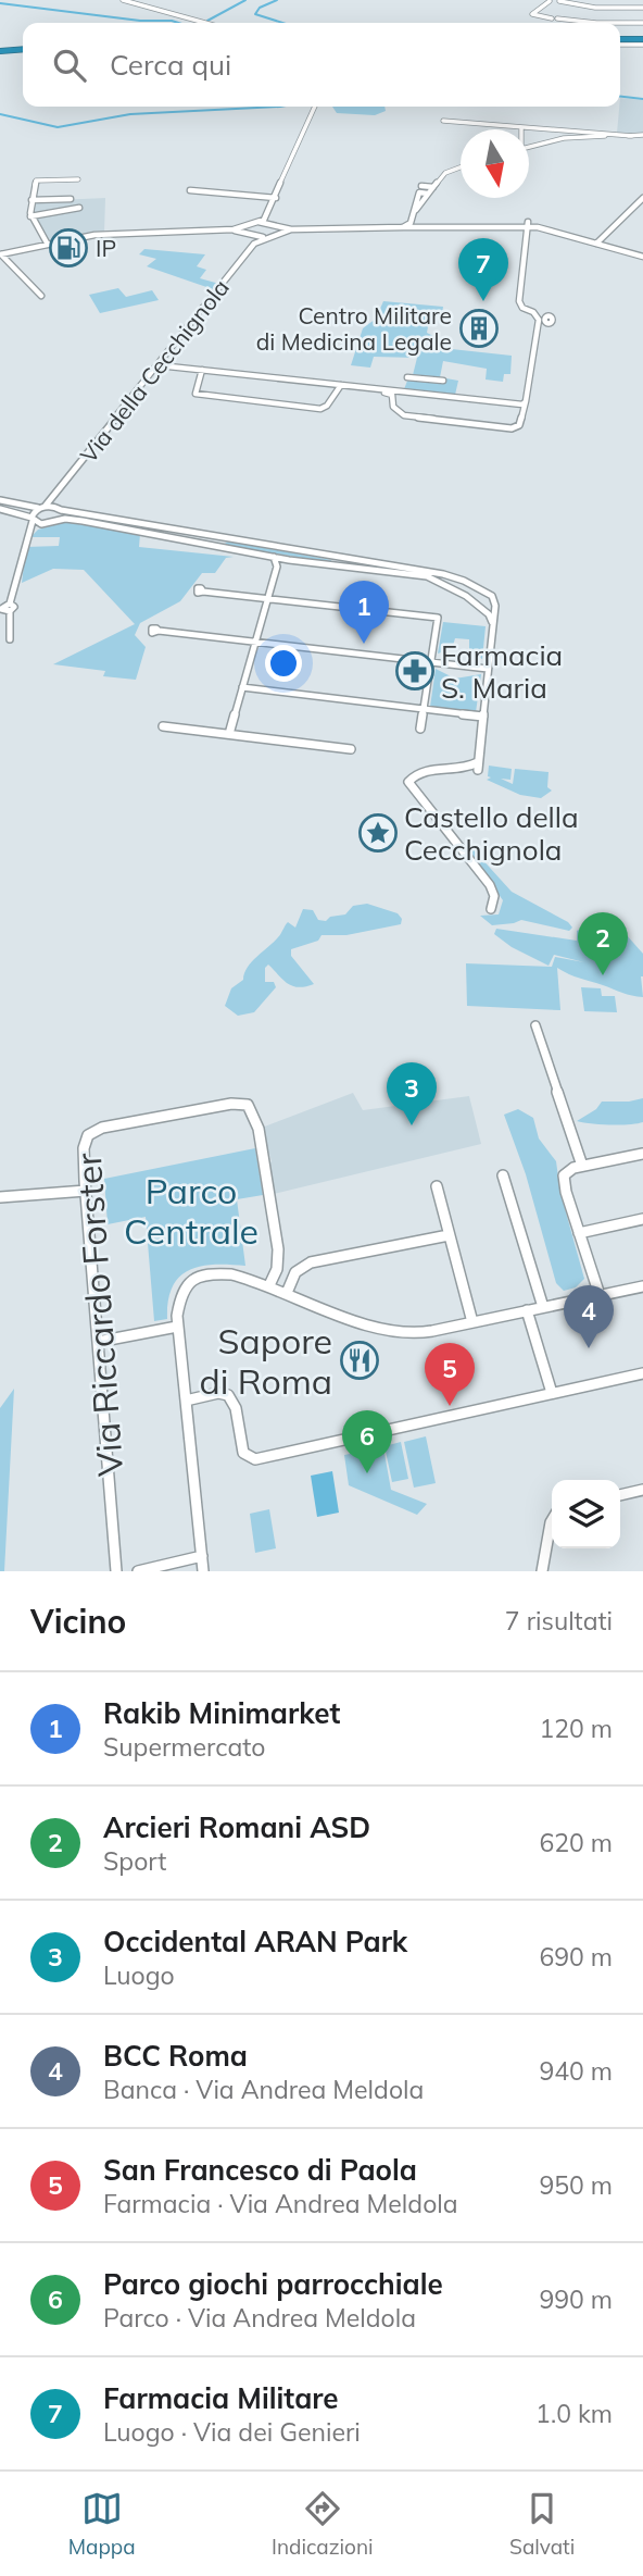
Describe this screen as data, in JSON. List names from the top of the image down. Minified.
{"streets":{"street":["Via della Cecchignola","Via Riccardo Forster"]},"parks":["Parco Centrale"],"places":{"fuel station":["IP"],"building":["Centro Militare di Medicina Legale"],"pharmacy":["Farmacia S. Maria"],"place":["Castello della Cecchignola"],"restaurant":["Sapore di Roma"]},"north":"bottom","page":{"search":"Cerca qui","pins":["7","1","2","3","4","5","6"],"heading":["Vicino","7 risultati"],"list":[{"mark":"1","name":"Rakib Minimarket","note":"Supermercato","value":"120 m"},{"mark":"2","name":"Arcieri Romani ASD","note":"Sport","value":"620 m"},{"mark":"3","name":"Occidental ARAN Park","note":"Luogo","value":"690 m"},{"mark":"4","name":"BCC Roma","note":"Banca · Via Andrea Meldola","value":"940 m"},{"mark":"5","name":"San Francesco di Paola","note":"Farmacia · Via Andrea Meldola","value":"950 m"},{"mark":"6","name":"Parco giochi parrocchiale","note":"Parco · Via Andrea Meldola","value":"990 m"},{"mark":"7","name":"Farmacia Militare","note":"Luogo · Via dei Genieri","value":"1.0 km"}],"nav":["Mappa","Indicazioni","Salvati"]}}
